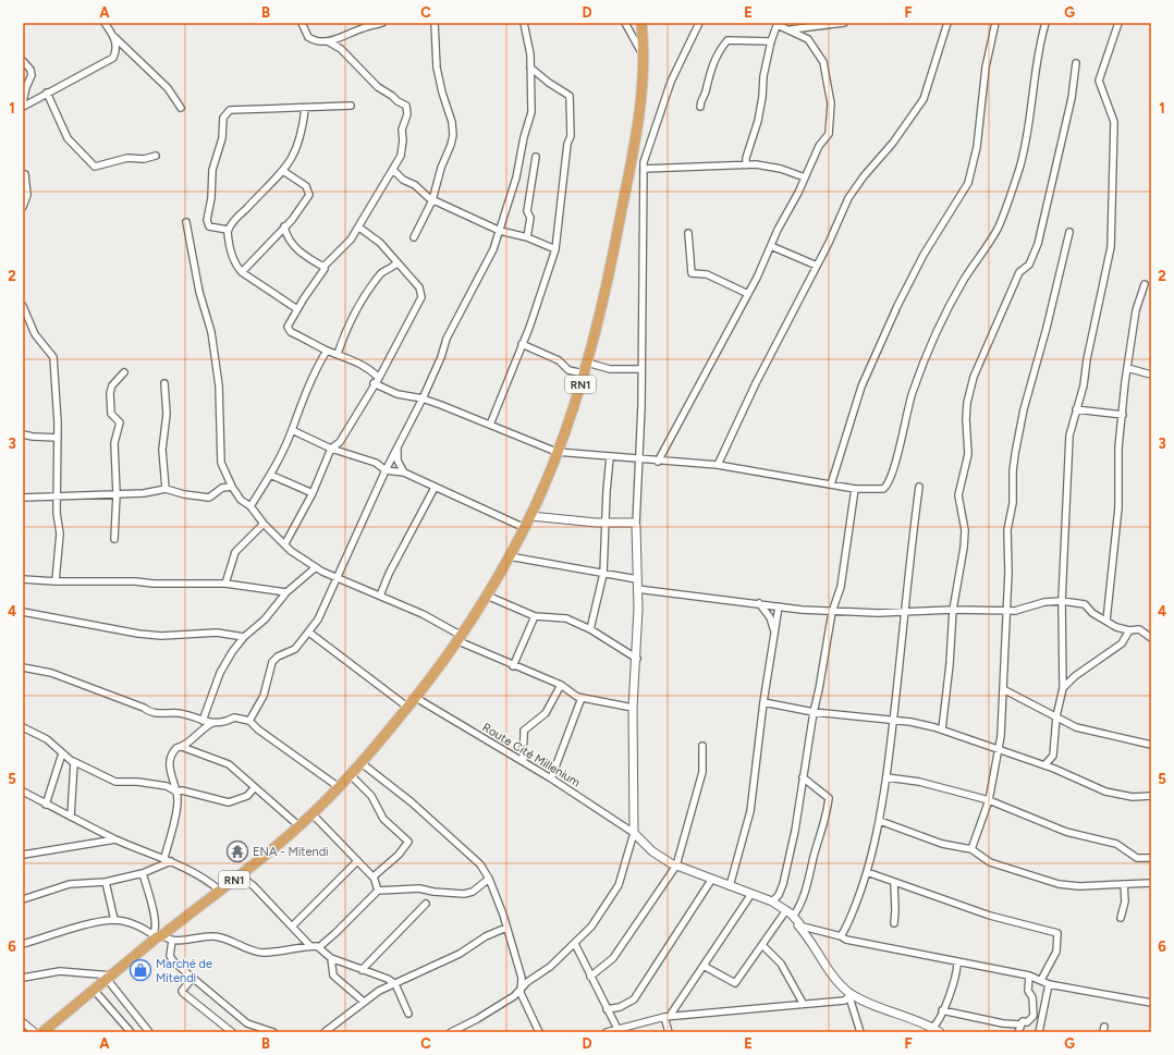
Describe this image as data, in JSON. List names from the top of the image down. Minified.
{"streets":{"highway":["RN1"],"street":["Route Cité Millenium"]},"crossings":[["RN1","Route Cité Millenium"]],"places":{"temple":["ENA - Mitendi"],"shop":["Marché de Mitendi"]},"grid":{"columns":["A","B","C","D","E","F","G"],"rows":["1","2","3","4","5","6"]}}
